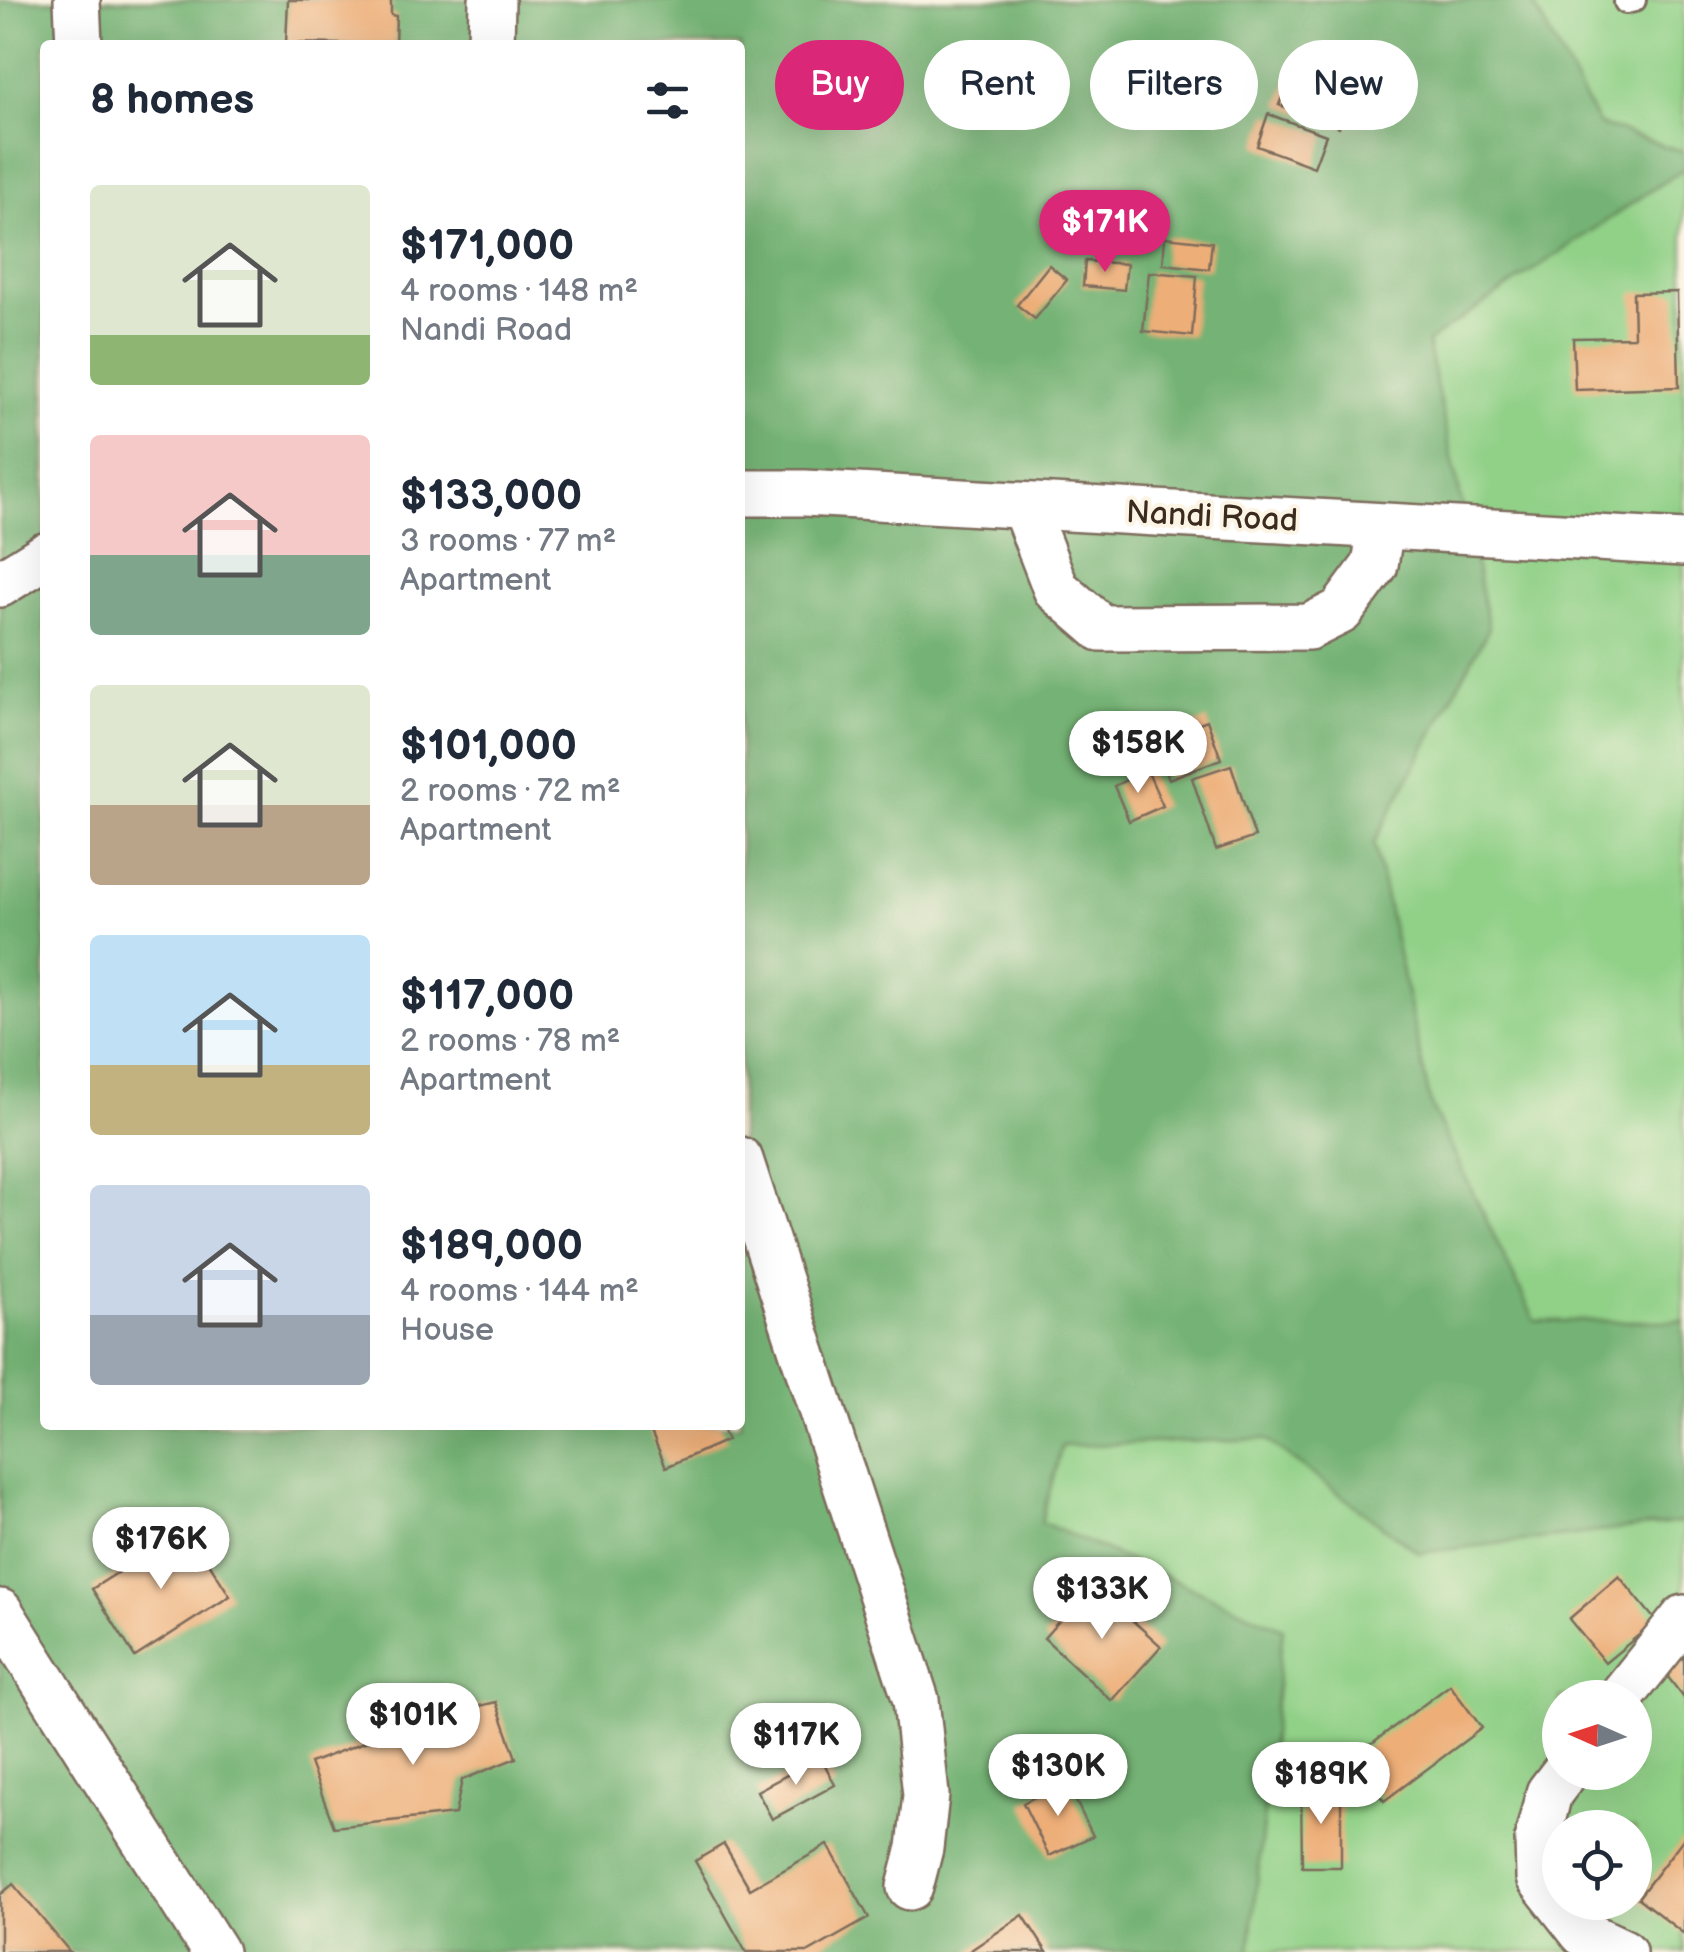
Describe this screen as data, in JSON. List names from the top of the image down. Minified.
{"streets":{"street":["Nandi Road"]},"north":"left","page":{"chip":["Buy","Rent","Filters","New"],"heading":"8 homes","list":[{"name":"$171,000","note":"4 rooms · 148 m² · Nandi Road"},{"name":"$133,000","note":"3 rooms · 77 m² · Apartment"},{"name":"$101,000","note":"2 rooms · 72 m² · Apartment"},{"name":"$117,000","note":"2 rooms · 78 m² · Apartment"},{"name":"$189,000","note":"4 rooms · 144 m² · House"}],"price":["$171K","$158K","$176K","$133K","$101K","$117K","$130K","$189K"]}}
